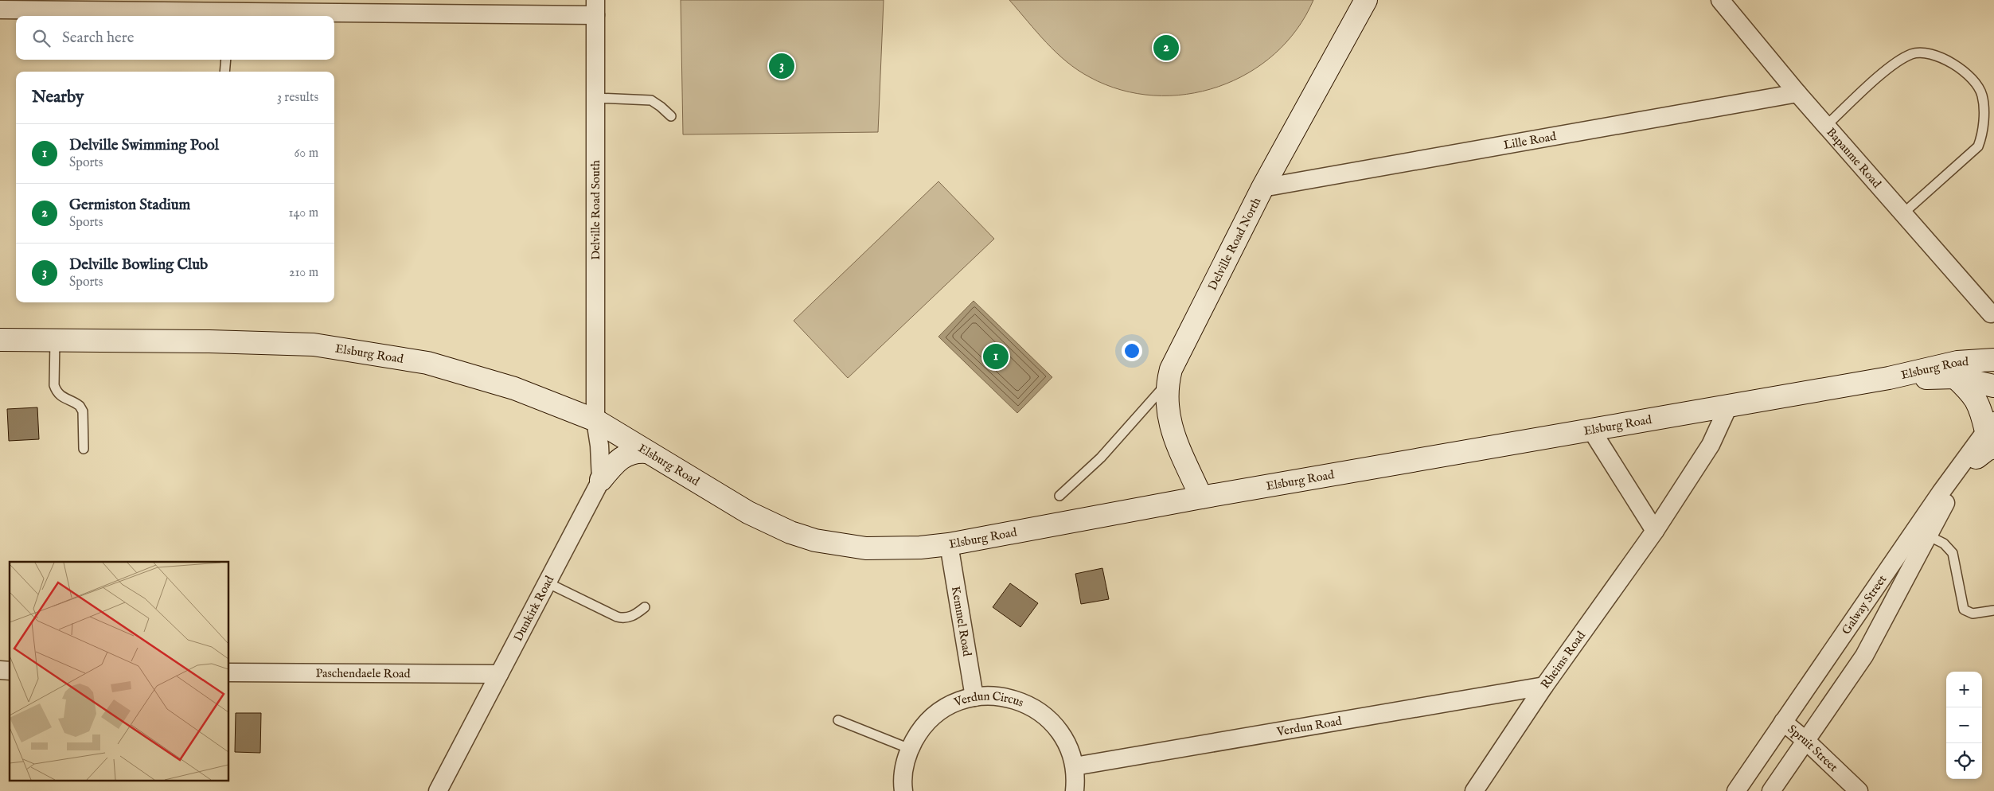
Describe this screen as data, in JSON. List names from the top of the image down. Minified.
{"streets":{"main road":["Delville Road North","Elsburg Road"],"street":["Lille Road","Bapaume Road","Delville Road South","Galway Street","Dunkirk Road","Kemmel Road","Rheims Road","Paschendaele Road","Verdun Circus","Verdun Road","Spruit Street"]},"crossings":[["Lille Road","Bapaume Road"],["Lille Road","Delville Road North"],["Delville Road South","Elsburg Road"],["Delville Road North","Elsburg Road"],["Elsburg Road","Kemmel Road"],["Elsburg Road","Rheims Road"],["Galway Street","Spruit Street"],["Dunkirk Road","Paschendaele Road"],["Kemmel Road","Verdun Circus"],["Rheims Road","Verdun Road"],["Verdun Circus","Verdun Road"]],"page":{"search":"Search here","pins":["2","3","1"],"heading":["Nearby","3 results"],"list":[{"mark":"1","name":"Delville Swimming Pool","note":"Sports","value":"60 m"},{"mark":"2","name":"Germiston Stadium","note":"Sports","value":"140 m"},{"mark":"3","name":"Delville Bowling Club","note":"Sports","value":"210 m"}],"map_buttons":["+","−"]}}
